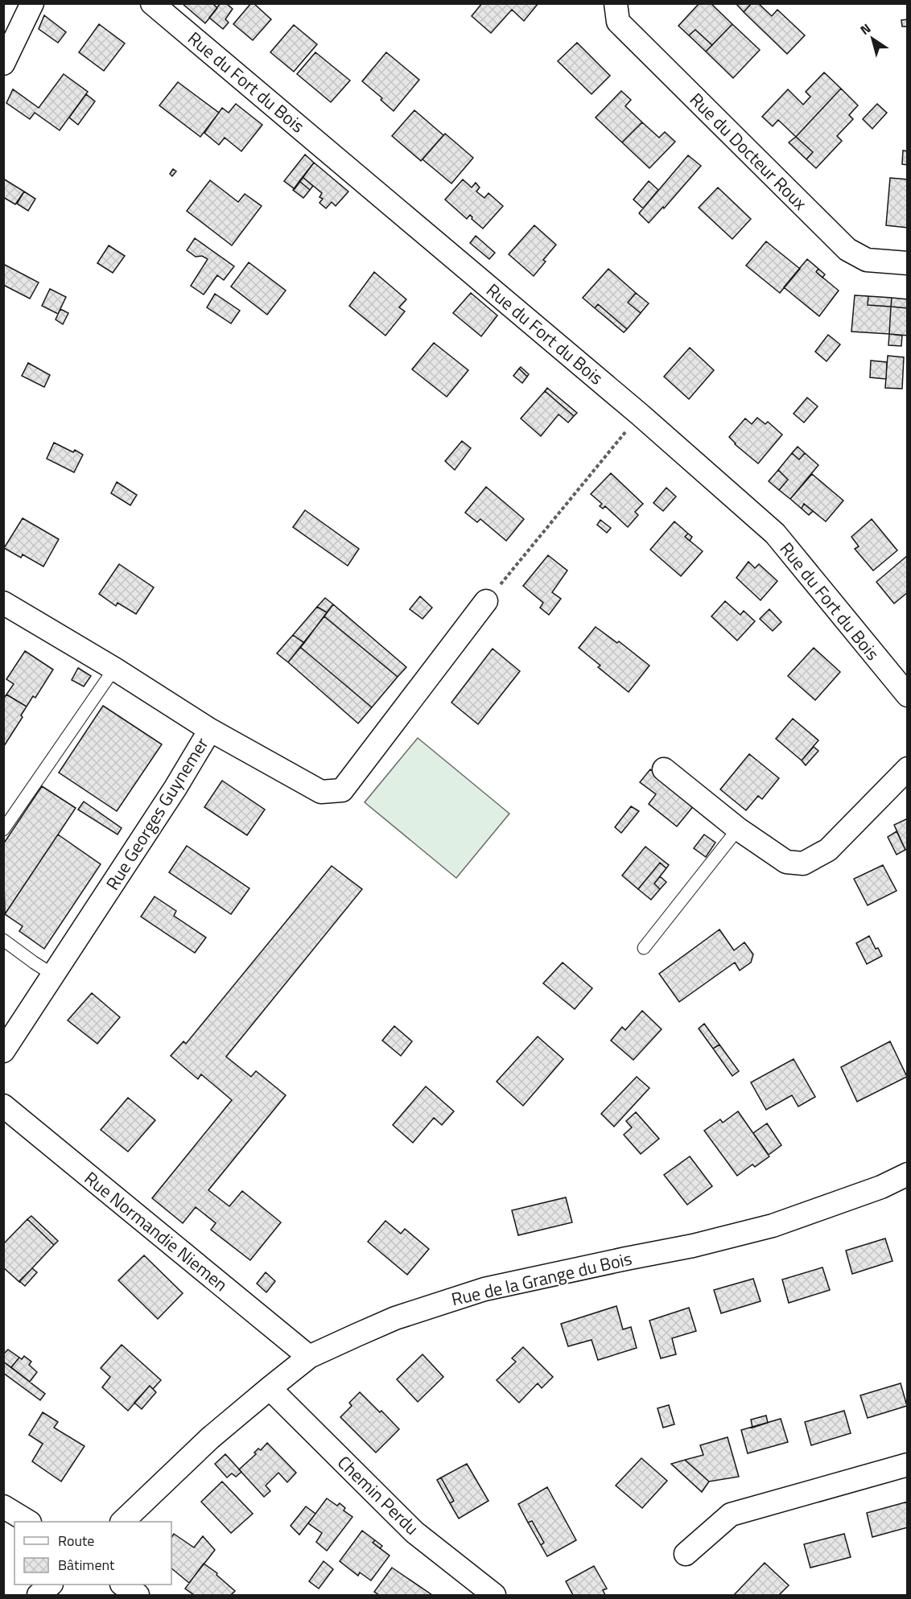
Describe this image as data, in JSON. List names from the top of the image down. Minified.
{"streets":{"street":["Rue du Fort du Bois","Rue du Docteur Roux","Rue Georges Guynemer","Rue Normandie Niemen","Rue de la Grange du Bois","Chemin Perdu"]},"crossings":[["Rue Normandie Niemen","Rue de la Grange du Bois"],["Rue de la Grange du Bois","Chemin Perdu"]],"legend":["Route","Bâtiment"],"north":"top left"}
